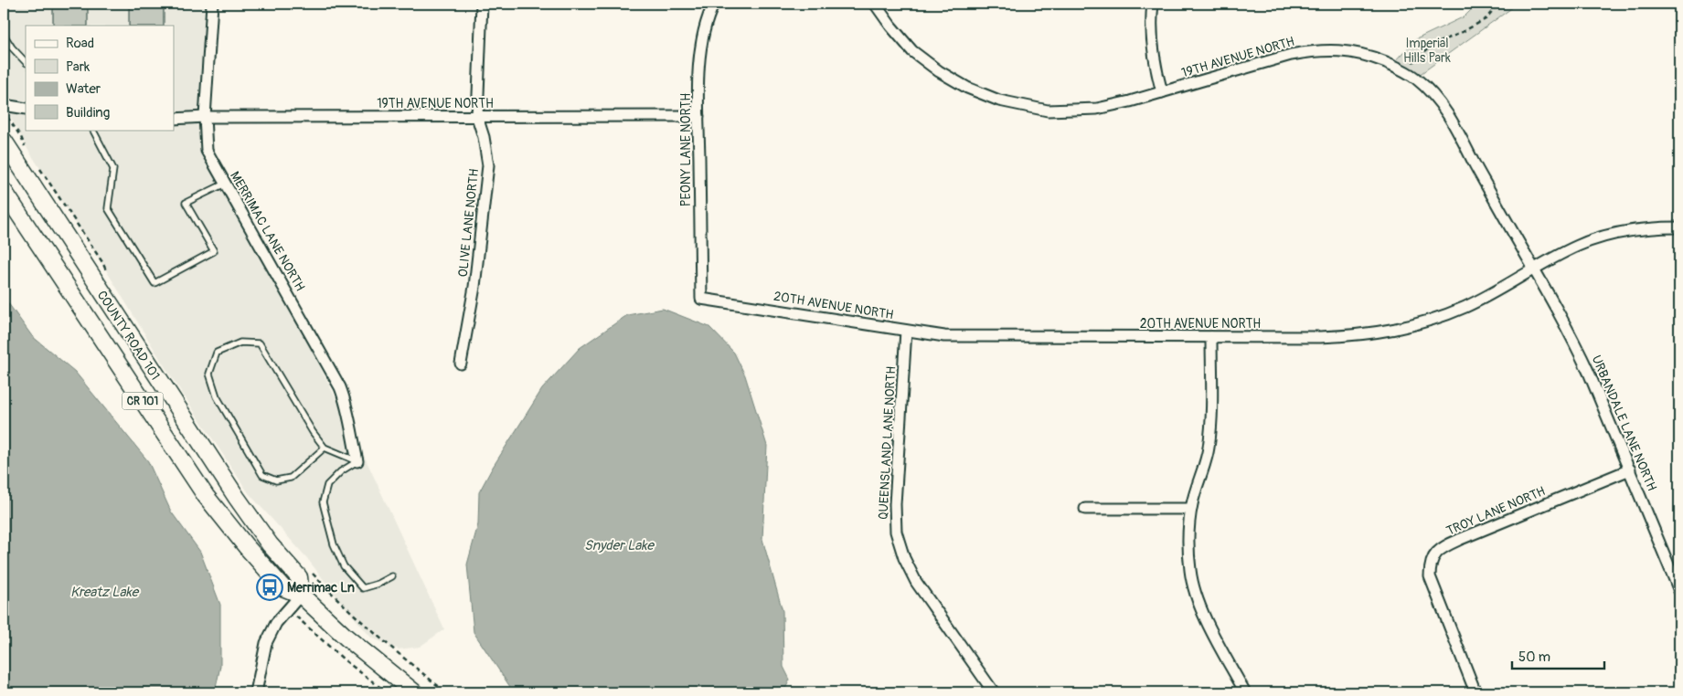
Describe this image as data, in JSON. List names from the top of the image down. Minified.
{"streets":{"main road":["COUNTY ROAD 101","CR 101"],"street":["19TH AVENUE NORTH","PEONY LANE NORTH","OLIVE LANE NORTH","MERRIMAC LANE NORTH","20TH AVENUE NORTH","URBANDALE LANE NORTH","QUEENSLAND LANE NORTH","TROY LANE NORTH"]},"crossings":[["19TH AVENUE NORTH","PEONY LANE NORTH"],["19TH AVENUE NORTH","OLIVE LANE NORTH"],["19TH AVENUE NORTH","MERRIMAC LANE NORTH"],["19TH AVENUE NORTH","20TH AVENUE NORTH"],["19TH AVENUE NORTH","URBANDALE LANE NORTH"],["PEONY LANE NORTH","20TH AVENUE NORTH"],["20TH AVENUE NORTH","URBANDALE LANE NORTH"],["20TH AVENUE NORTH","QUEENSLAND LANE NORTH"],["URBANDALE LANE NORTH","TROY LANE NORTH"]],"water":["Snyder Lake","Kreatz Lake"],"parks":["Imperial Hills Park"],"places":{"bus stop":["Merrimac Ln"]},"legend":["Road","Park","Water","Building"],"scale_bar":"50 m"}
